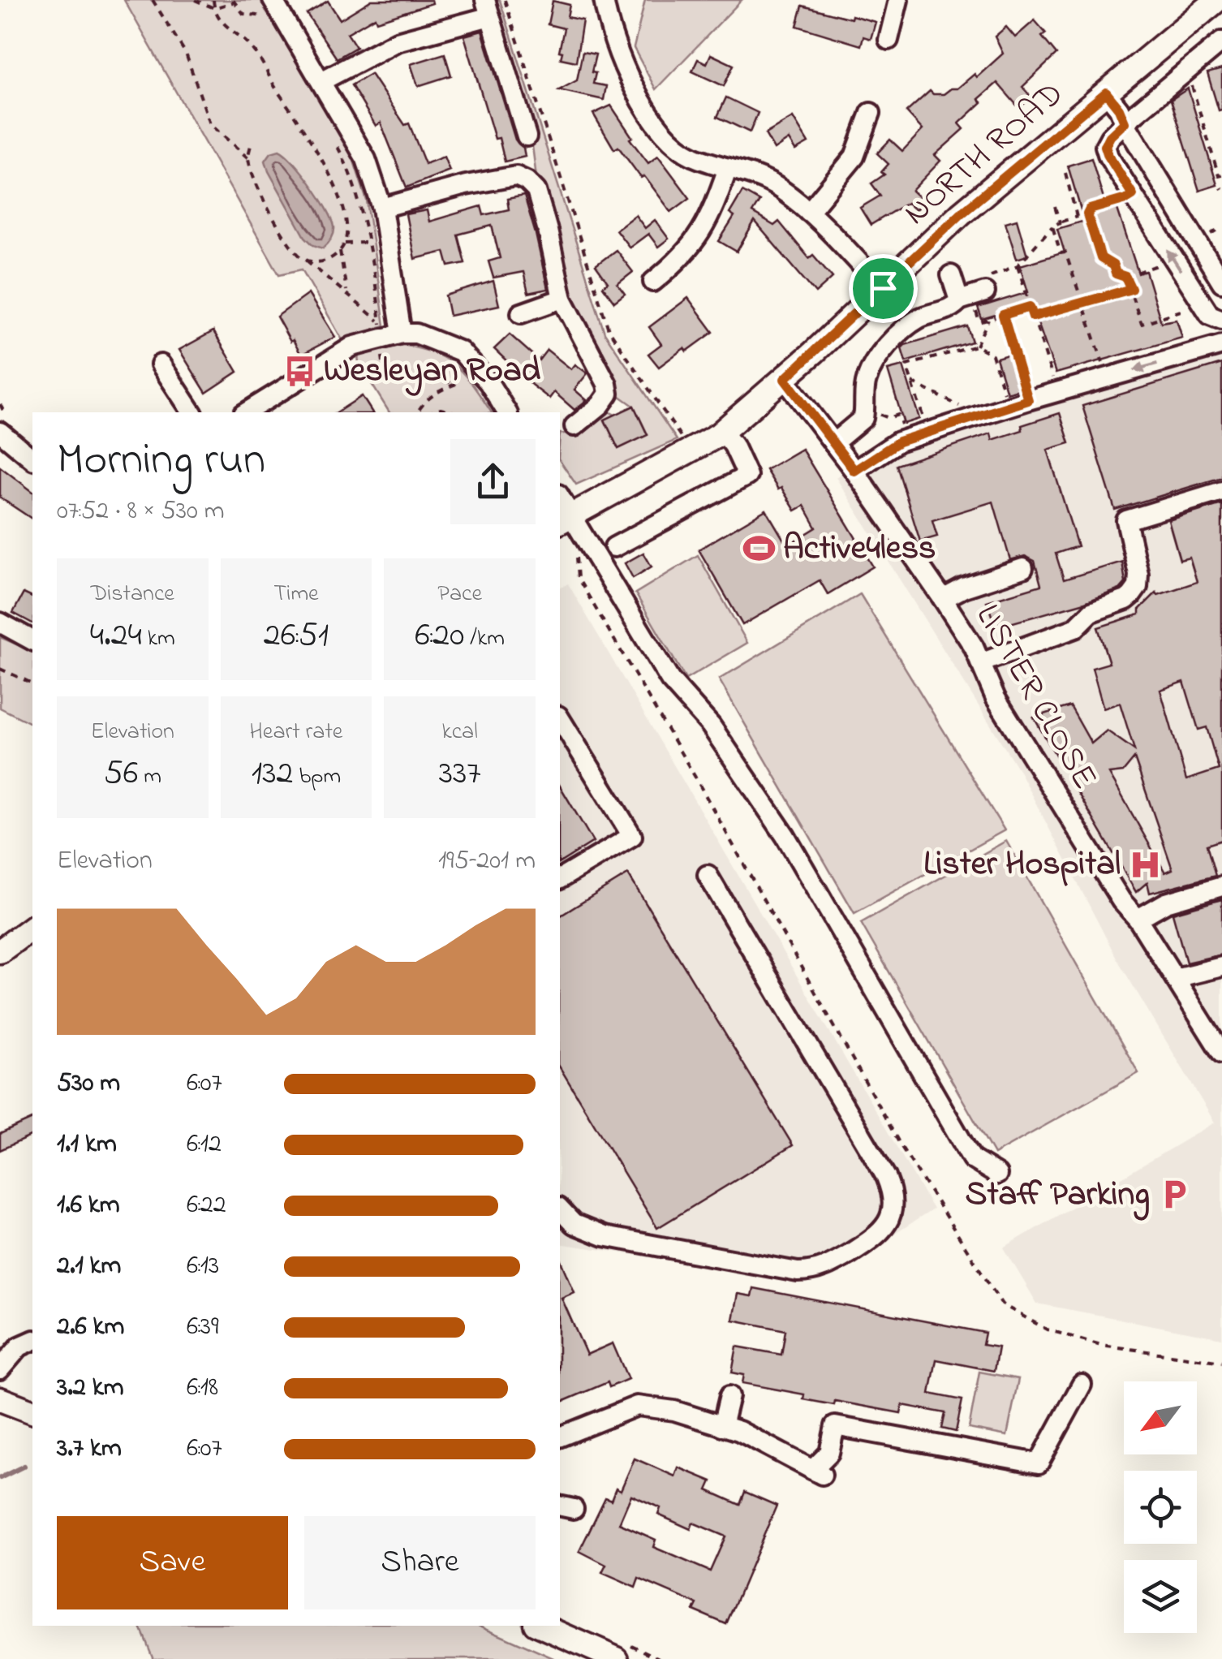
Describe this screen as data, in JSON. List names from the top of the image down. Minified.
{"streets":{"main road":["NORTH ROAD"],"street":["LISTER CLOSE"]},"crossings":[["NORTH ROAD","LISTER CLOSE"]],"places":{"bus stop":["Wesleyan Road"],"sports":["Active4less"],"hospital":["Lister Hospital"],"parking":["Staff Parking"]},"north":"bottom left","page":{"heading":["Morning run","07:52 · 8 × 530 m"],"stats":[["Distance","4.24 km"],["Time","26:51"],["Pace","6:20 /km"],["Elevation","56 m"],["Heart rate","132 bpm"],["kcal","337"]],"chart":["Elevation","195–201 m"],"list":[{"name":"530 m","note":"6:07"},{"name":"1.1 km","note":"6:12"},{"name":"1.6 km","note":"6:22"},{"name":"2.1 km","note":"6:13"},{"name":"2.6 km","note":"6:39"},{"name":"3.2 km","note":"6:18"},{"name":"3.7 km","note":"6:07"}],"buttons":["Save","Share"]}}
